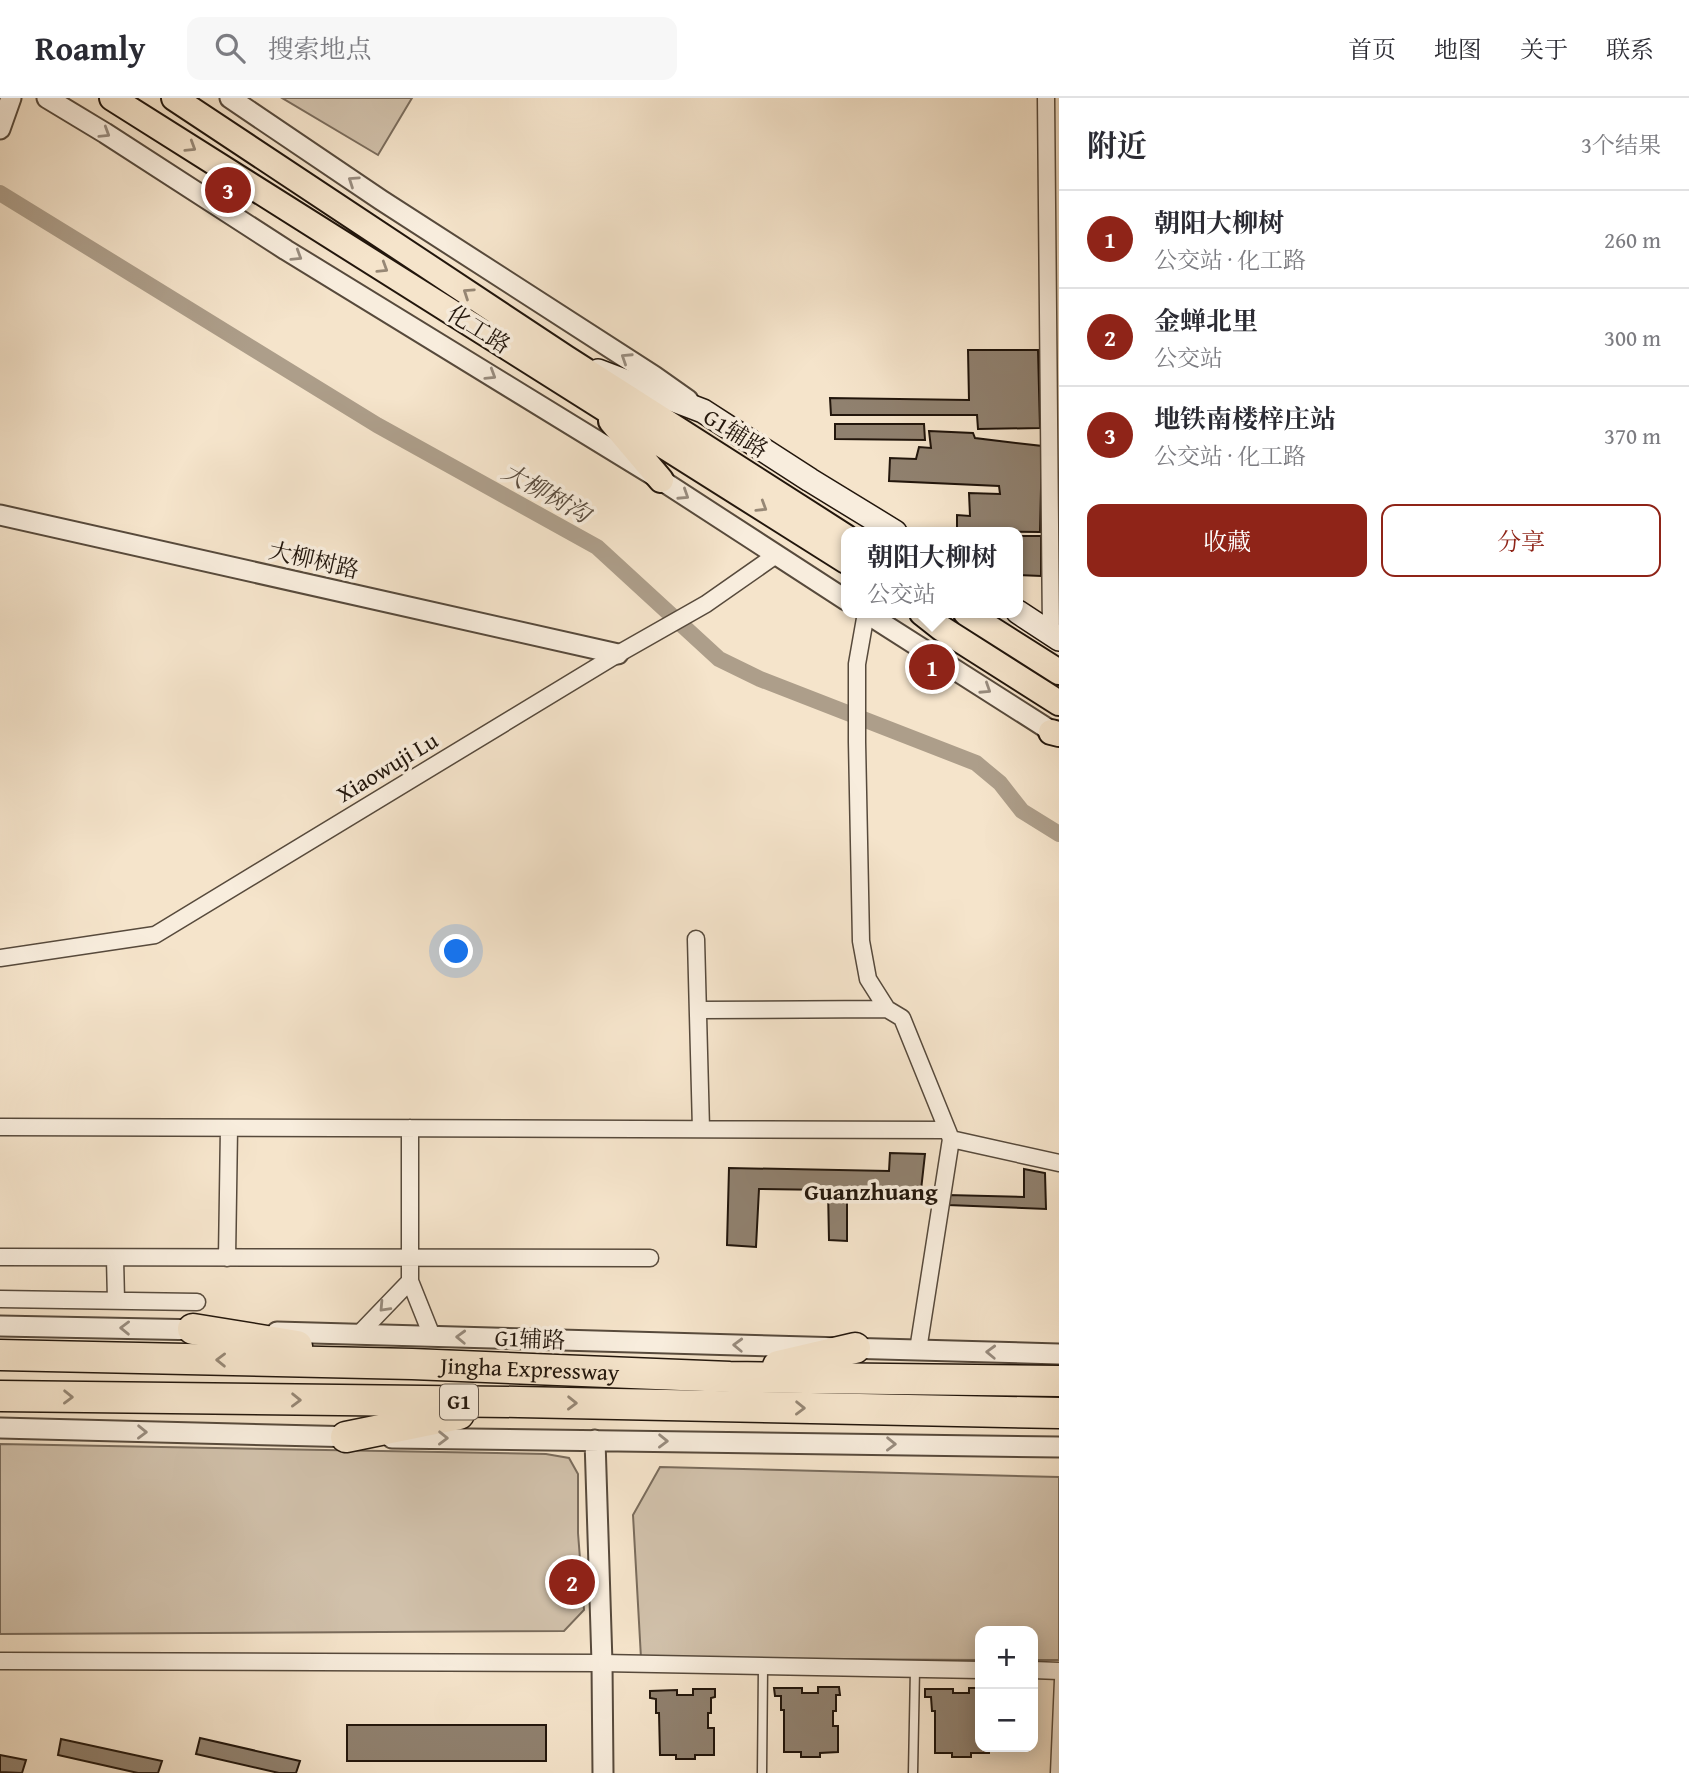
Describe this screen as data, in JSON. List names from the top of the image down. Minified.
{"streets":{"highway":["Jingha Expressway","G1"],"main road":["化工路","G1辅路"],"street":["大柳树路","Xiaowuji Lu"]},"crossings":[["化工路","G1辅路"],["G1辅路","Jingha Expressway"],["大柳树路","Xiaowuji Lu"]],"one_way":["G1辅路"],"districts":["Guanzhuang"],"water":["大柳树沟"],"page":{"header":"Roamly","search":"搜索地点","nav":["首页","地图","关于","联系"],"heading":["附近","3个结果"],"pins":["3","1","2"],"list":[{"mark":"1","name":"朝阳大柳树","note":"公交站 · 化工路","value":"260 m"},{"mark":"2","name":"金蝉北里","note":"公交站","value":"300 m"},{"mark":"3","name":"地铁南楼梓庄站","note":"公交站 · 化工路","value":"370 m"}],"buttons":["收藏","分享"],"popup":["朝阳大柳树","公交站"],"map_buttons":["+","−"]}}
